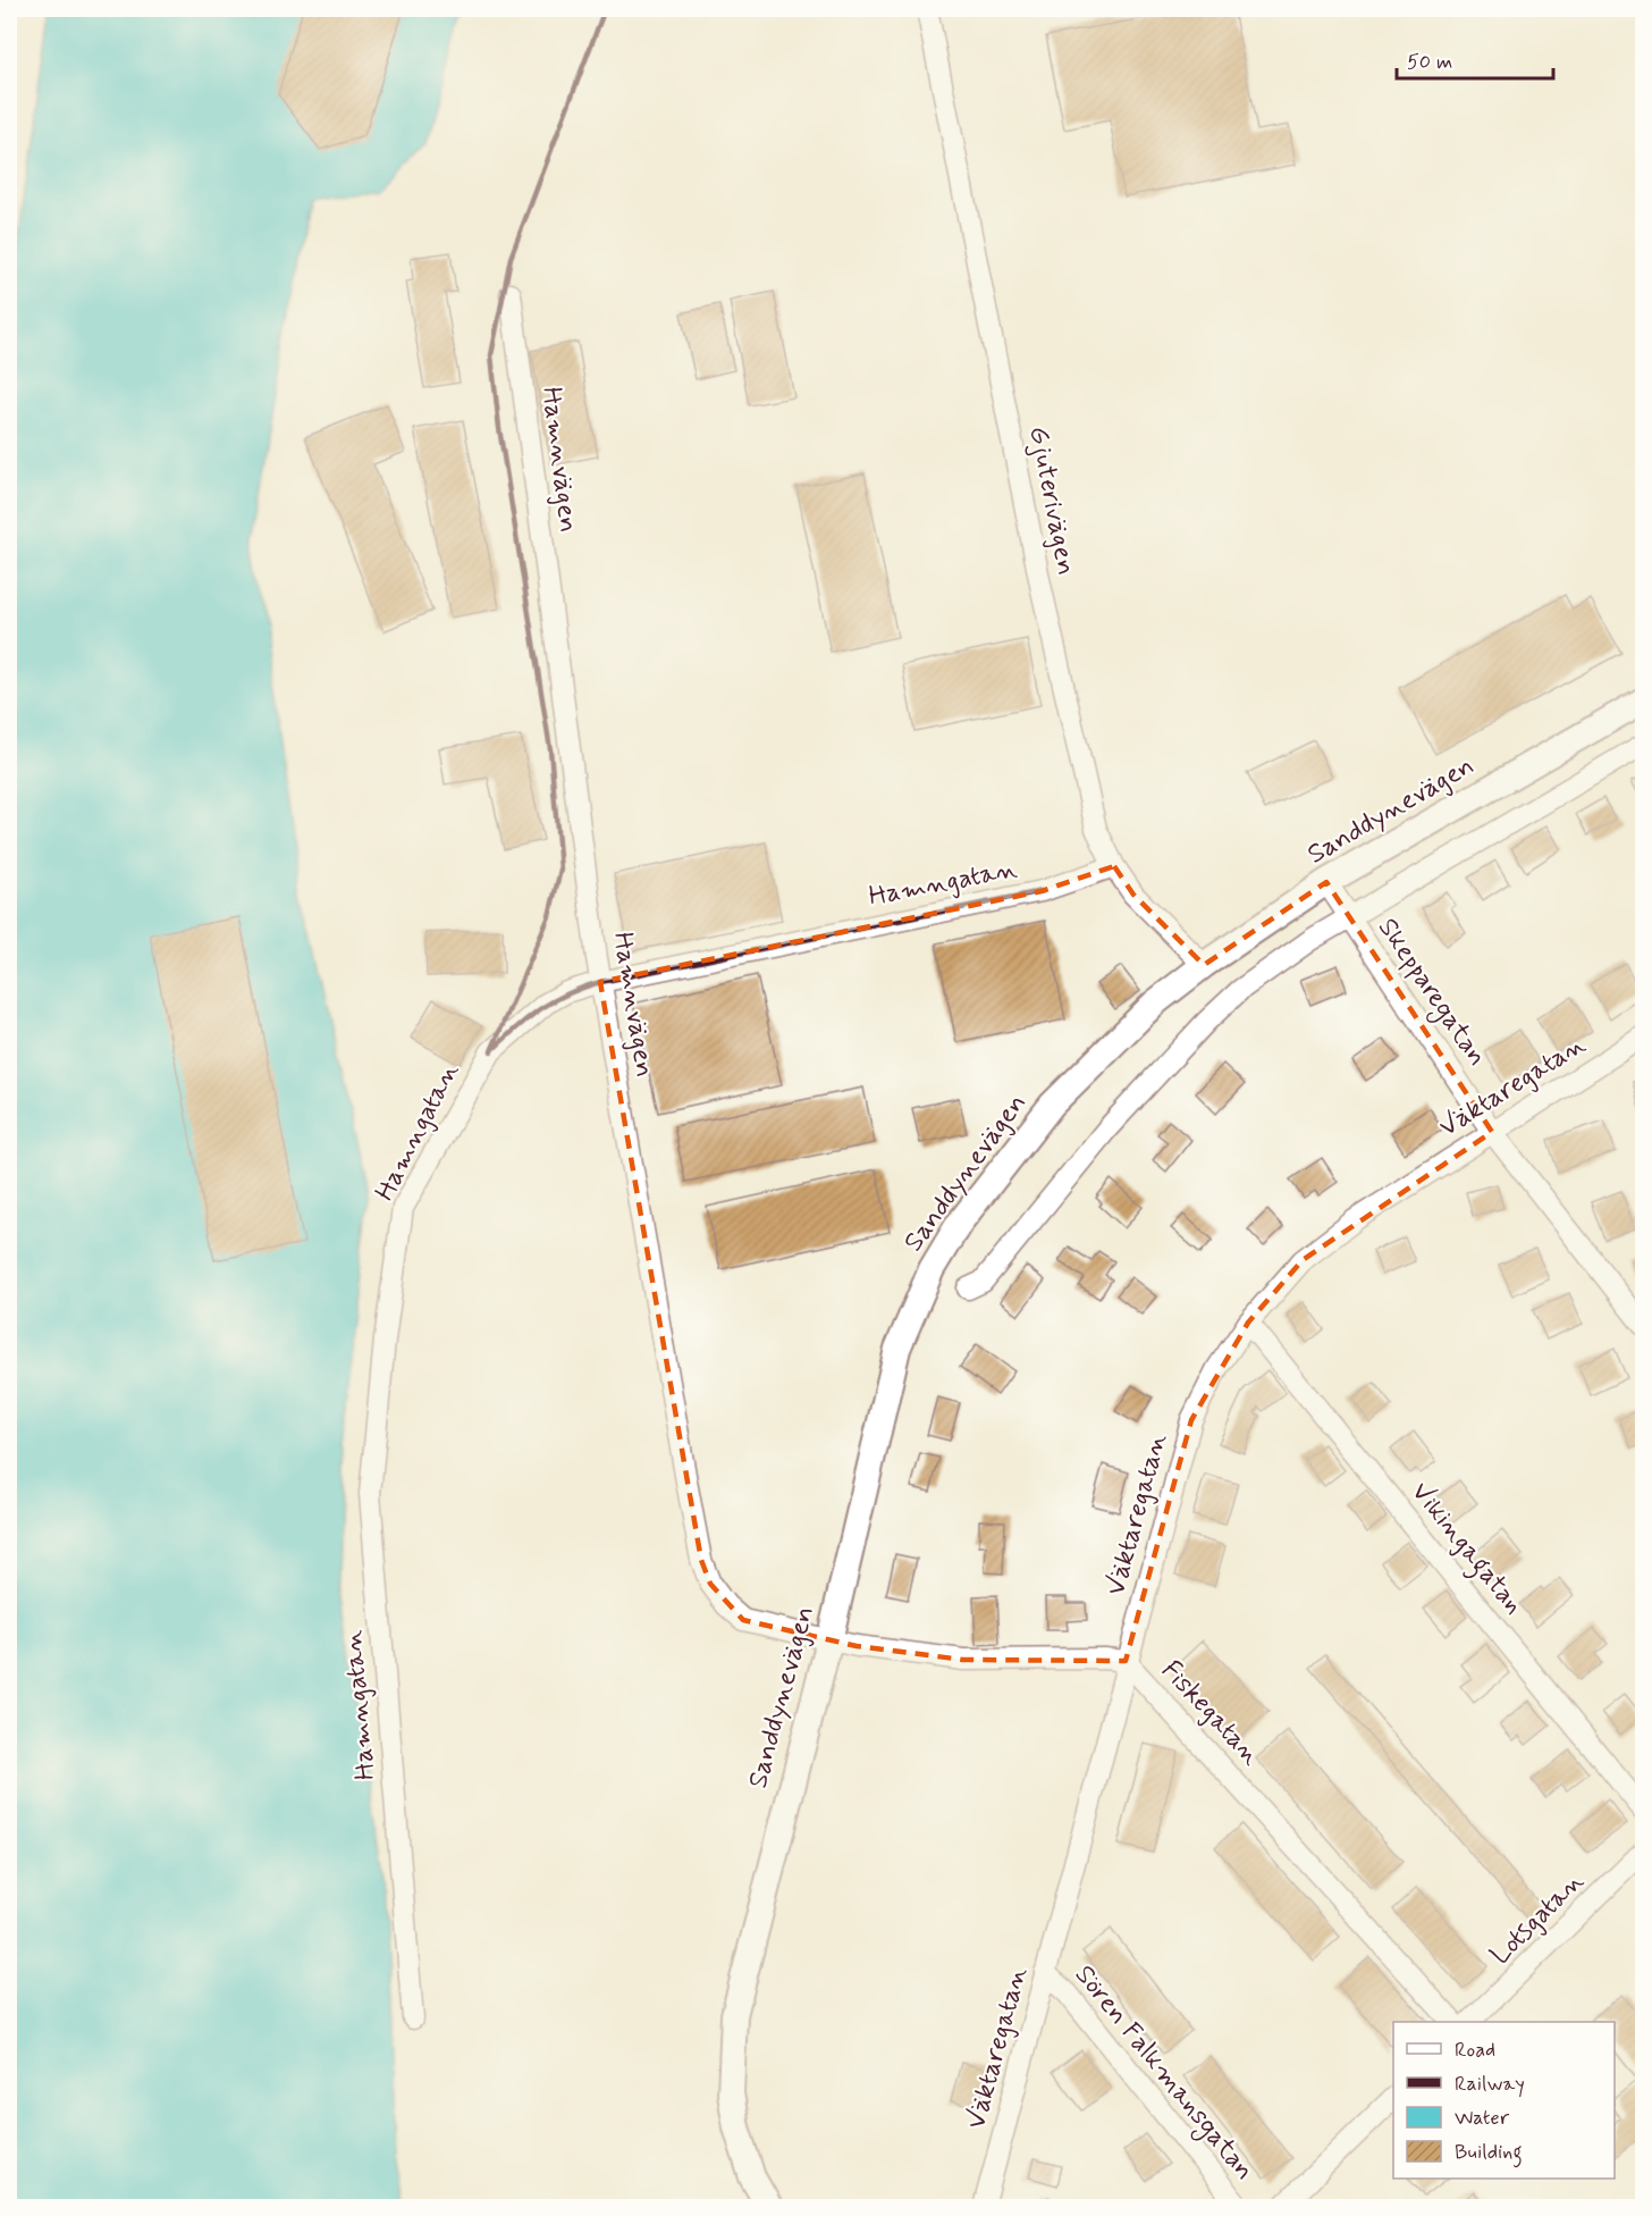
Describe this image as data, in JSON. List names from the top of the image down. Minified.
{"streets":{"street":["Hamnvägen","Gjuterivägen","Sanddynevägen","Hamngatan","Skepparegatan","Väktaregatan","Vikingagatan","Fiskegatan","Lotsgatan","Sören Falkmansgatan"]},"crossings":[["Hamnvägen","Sanddynevägen"],["Hamnvägen","Hamngatan"],["Hamnvägen","Fiskegatan"],["Gjuterivägen","Sanddynevägen"],["Gjuterivägen","Hamngatan"],["Sanddynevägen","Skepparegatan"],["Sanddynevägen","Fiskegatan"],["Skepparegatan","Väktaregatan"],["Väktaregatan","Vikingagatan"],["Väktaregatan","Fiskegatan"],["Väktaregatan","Sören Falkmansgatan"]],"legend":["Road","Railway","Water","Building"],"scale_bar":"50 m"}
